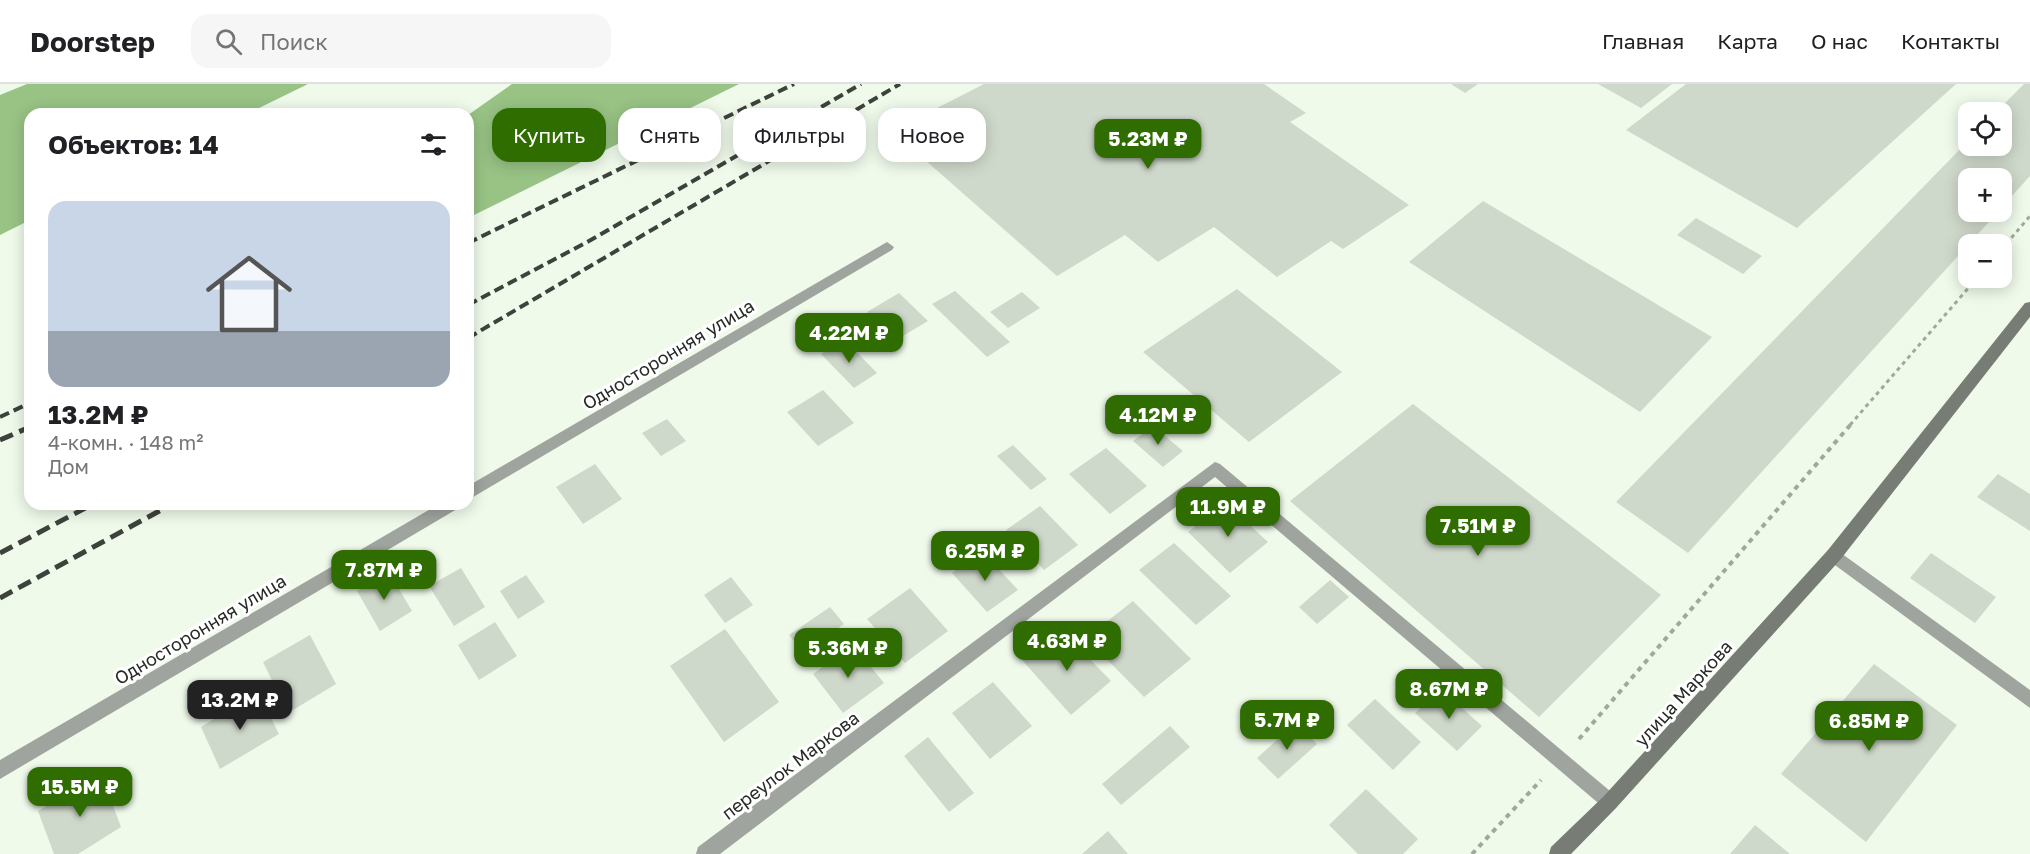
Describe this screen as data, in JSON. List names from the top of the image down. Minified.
{"streets":{"main road":["улица Маркова"],"lane":["Односторонняя улица","переулок Маркова"]},"crossings":[["улица Маркова","переулок Маркова"]],"page":{"header":"Doorstep","search":"Поиск","nav":["Главная","Карта","О нас","Контакты"],"map_buttons":["+","−"],"chip":["Купить","Снять","Фильтры","Новое"],"heading":"Объектов: 14","price":["5.23M ₽","4.22M ₽","4.12M ₽","11.9M ₽","7.51M ₽","6.25M ₽","7.87M ₽","4.63M ₽","5.36M ₽","8.67M ₽","13.2M ₽","5.7M ₽","6.85M ₽","15.5M ₽"],"list":[{"name":"13.2M ₽","note":"4-комн. · 148 m² · Дом"}]}}
